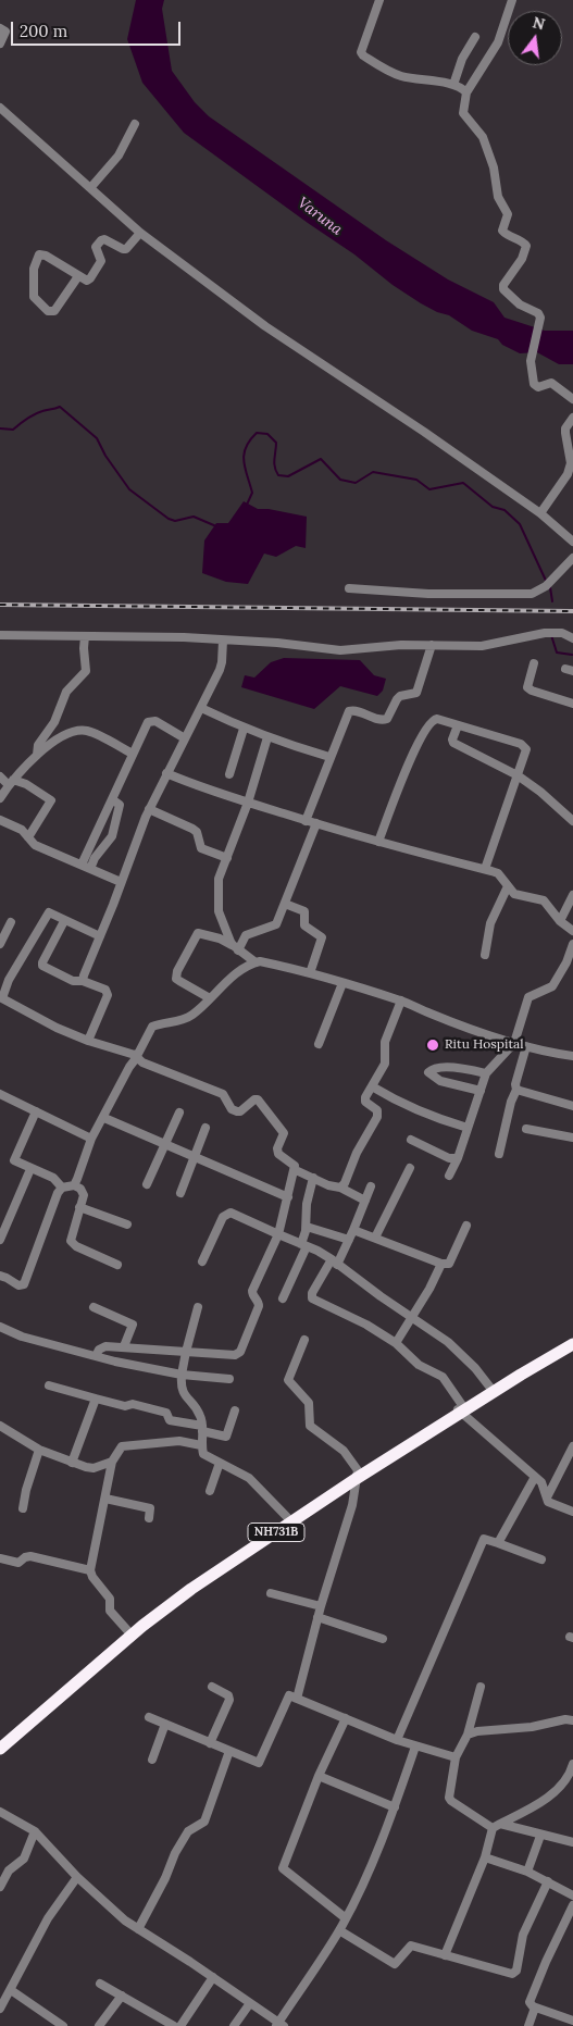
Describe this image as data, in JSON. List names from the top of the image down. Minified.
{"streets":{"highway":["NH731B"]},"water":["Varuna"],"places":["Ritu Hospital"],"scale_bar":"200 m","north":"top"}
